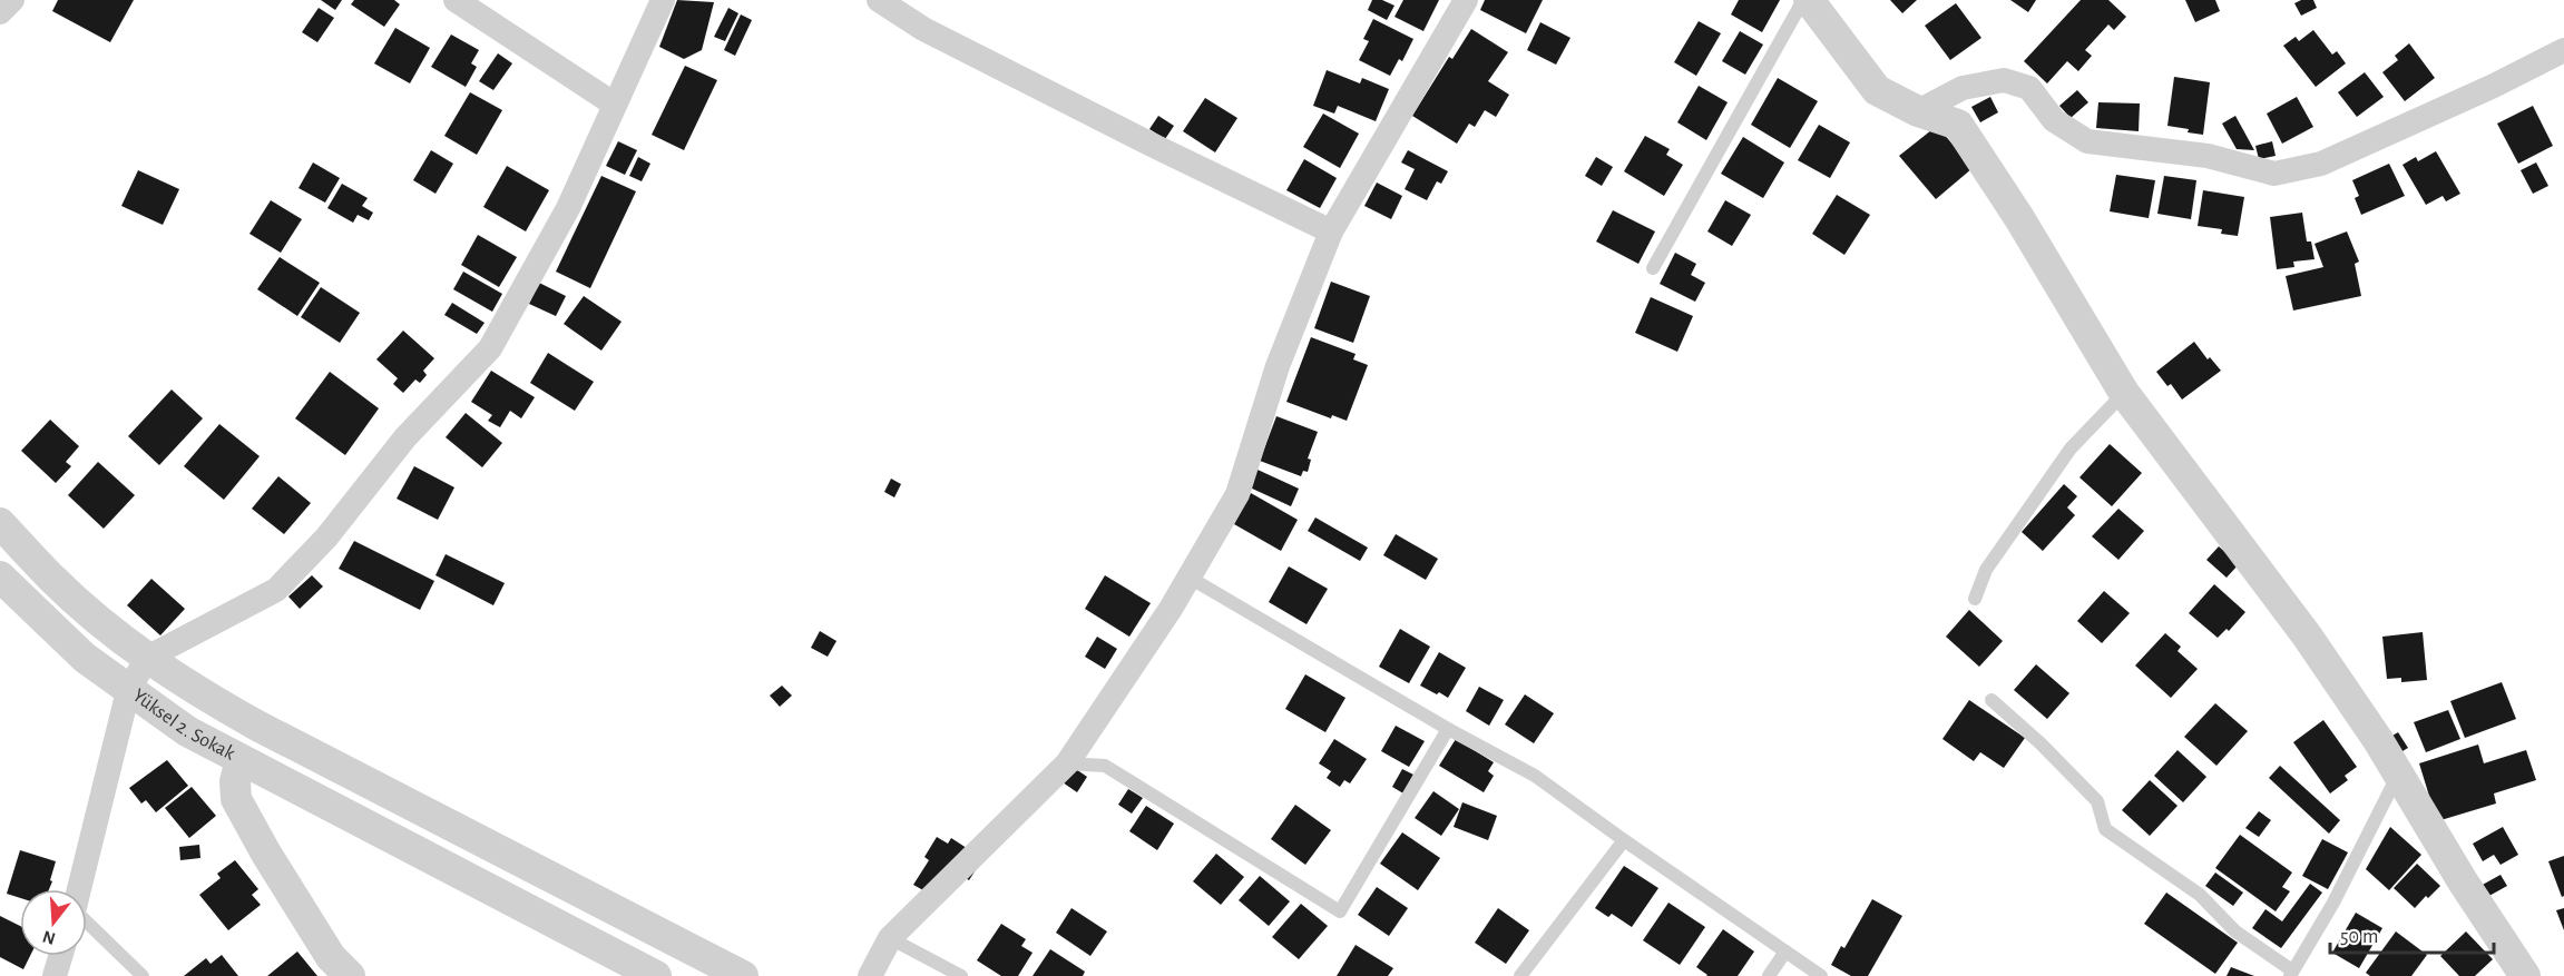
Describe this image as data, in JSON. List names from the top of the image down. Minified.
{"streets":{"street":["Yüksel 2. Sokak"]},"scale_bar":"50 m","north":"bottom"}
